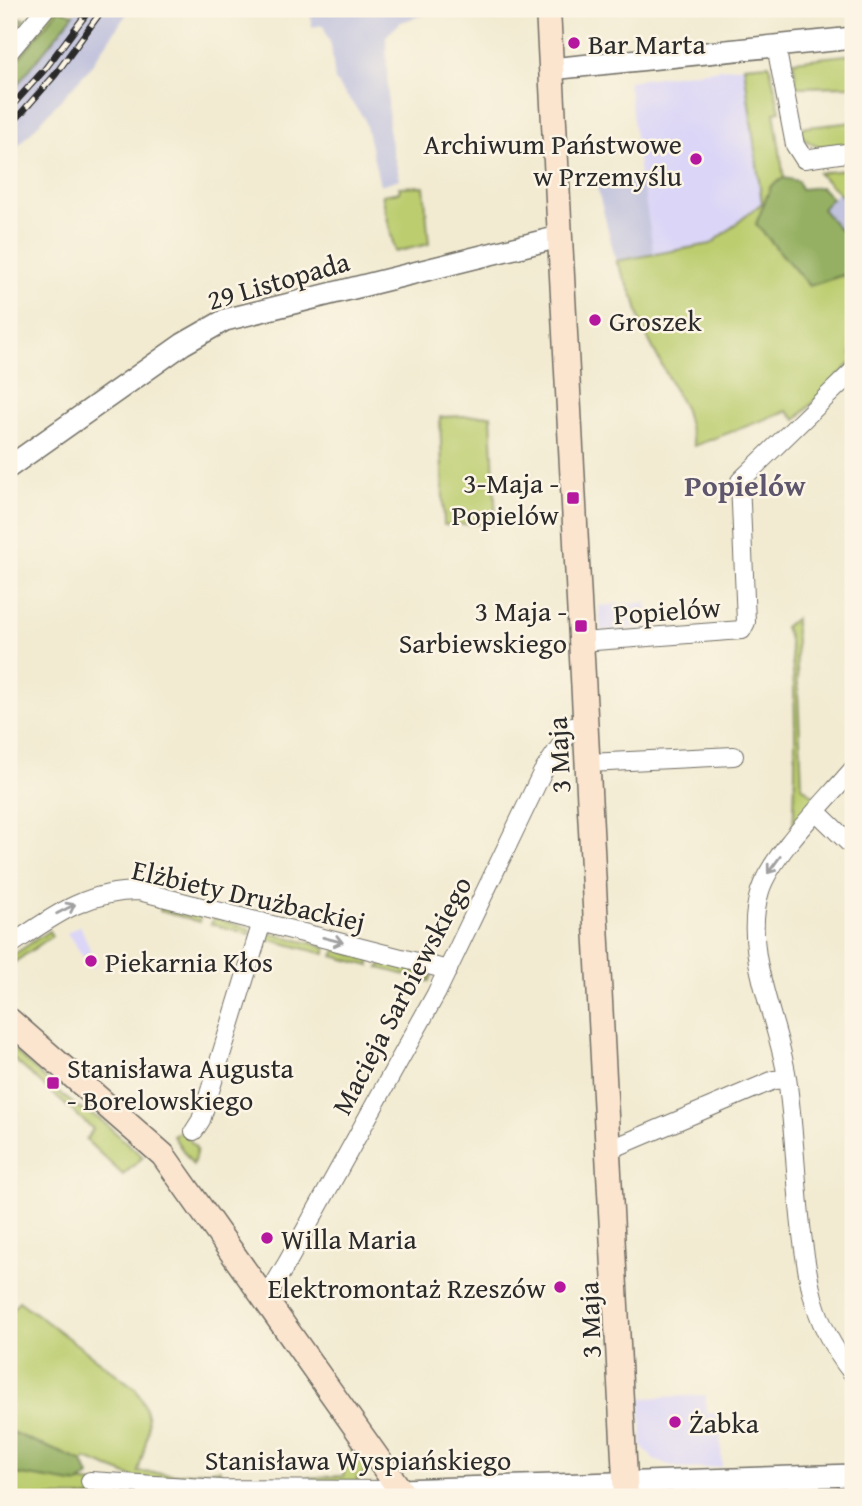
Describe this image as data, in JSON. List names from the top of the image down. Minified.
{"streets":{"main road":["3 Maja"],"street":["29 Listopada","Popielów","Elżbiety Drużbackiej","Macieja Sarbiewskiego","Stanisława Wyspiańskiego"]},"crossings":[["29 Listopada","3 Maja"],["Popielów","3 Maja"],["3 Maja","Macieja Sarbiewskiego"],["3 Maja","Stanisława Wyspiańskiego"],["Elżbiety Drużbackiej","Macieja Sarbiewskiego"]],"one_way":["Elżbiety Drużbackiej"],"districts":["Popielów"],"places":{"other":["Bar Marta","Archiwum Państwowe w Przemyślu","Groszek","Piekarnia Kłos","Willa Maria","Elektromontaż Rzeszów","Żabka"],"transit":["3-Maja - Popielów","3 Maja - Sarbiewskiego","Stanisława Augusta - Borelowskiego"]}}
